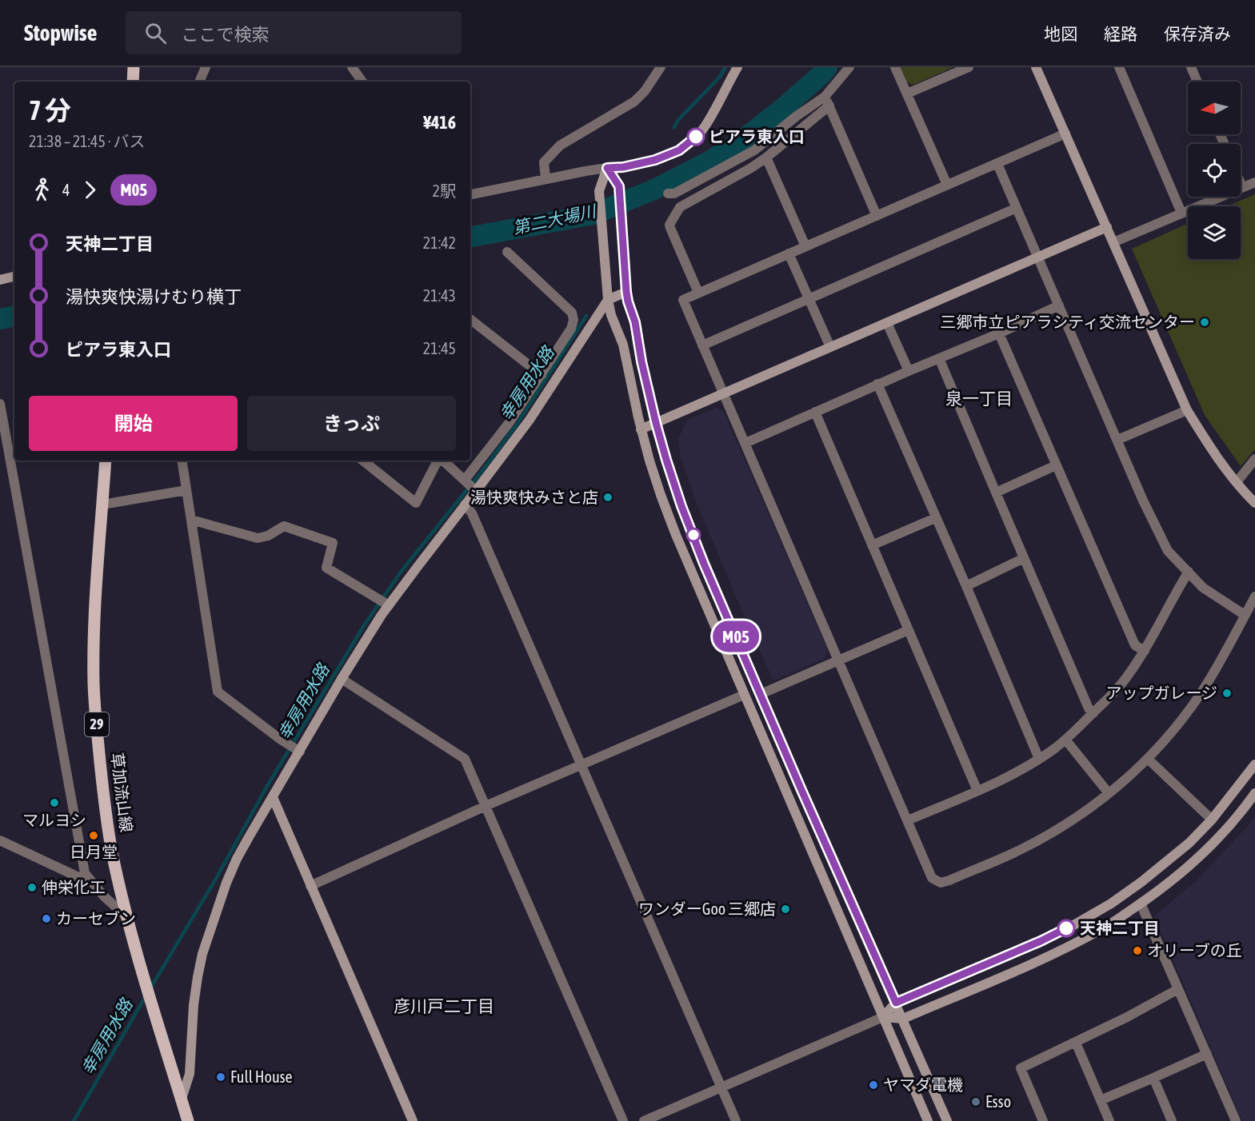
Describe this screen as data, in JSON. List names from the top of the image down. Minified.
{"streets":{"main road":["29","草加流山線"]},"districts":["泉一丁目","彦川戸二丁目"],"water":["第二大場川","幸房用水路"],"places":["ピアラ東入口","三郷市立ピアラシティ交流センター","湯快爽快みさと店","アップガレージ","マルヨシ","日月堂","伸栄化工","ワンダーGoo 三郷店","カーセブン","天神二丁目","オリーブの丘","Full House","ヤマダ電機","Esso"],"lines":["bus line M05"],"north":"left","page":{"header":"Stopwise","search":"ここで検索","nav":["地図","経路","保存済み"],"on_map":"M05","heading":["7 分","21:38 – 21:45 · バス","¥416"],"legs":["4","M05","2駅"],"list":[{"name":"天神二丁目","value":"21:42"},{"name":"湯快爽快湯けむり横丁","value":"21:43"},{"name":"ピアラ東入口","value":"21:45"}],"buttons":["開始","きっぷ"]}}
